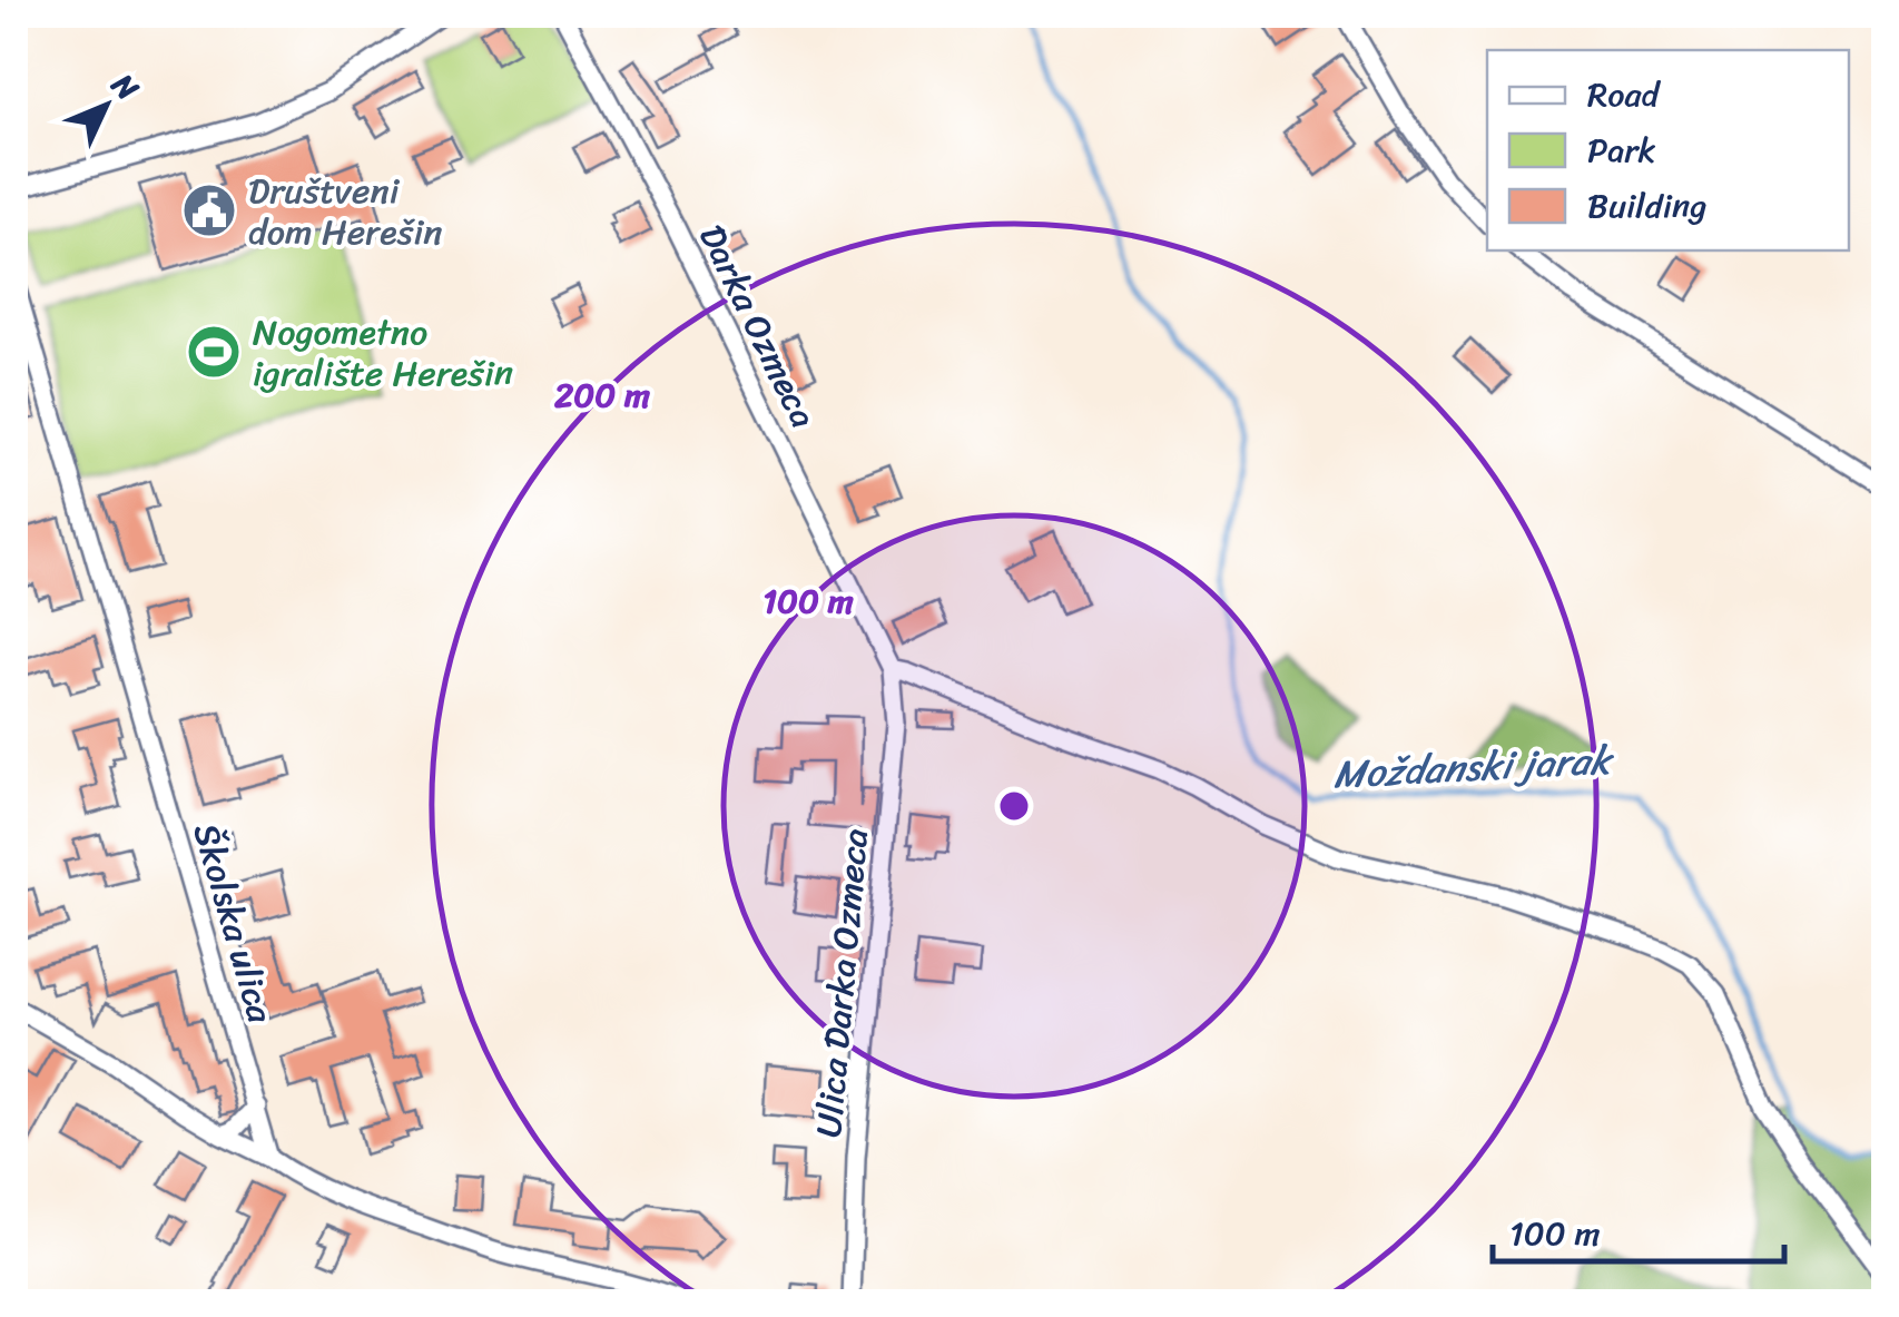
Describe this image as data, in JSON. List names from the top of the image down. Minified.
{"streets":{"street":["Darka Ozmeca","Školska ulica","Ulica Darka Ozmeca"]},"crossings":[["Darka Ozmeca","Ulica Darka Ozmeca"]],"water":["Moždanski jarak"],"places":{"public building":["Društveni dom Herešin"],"sports":["Nogometno igralište Herešin"]},"legend":["Road","Park","Building"],"scale_bar":"100 m","north":"top right","rings":["200 m","100 m"]}
